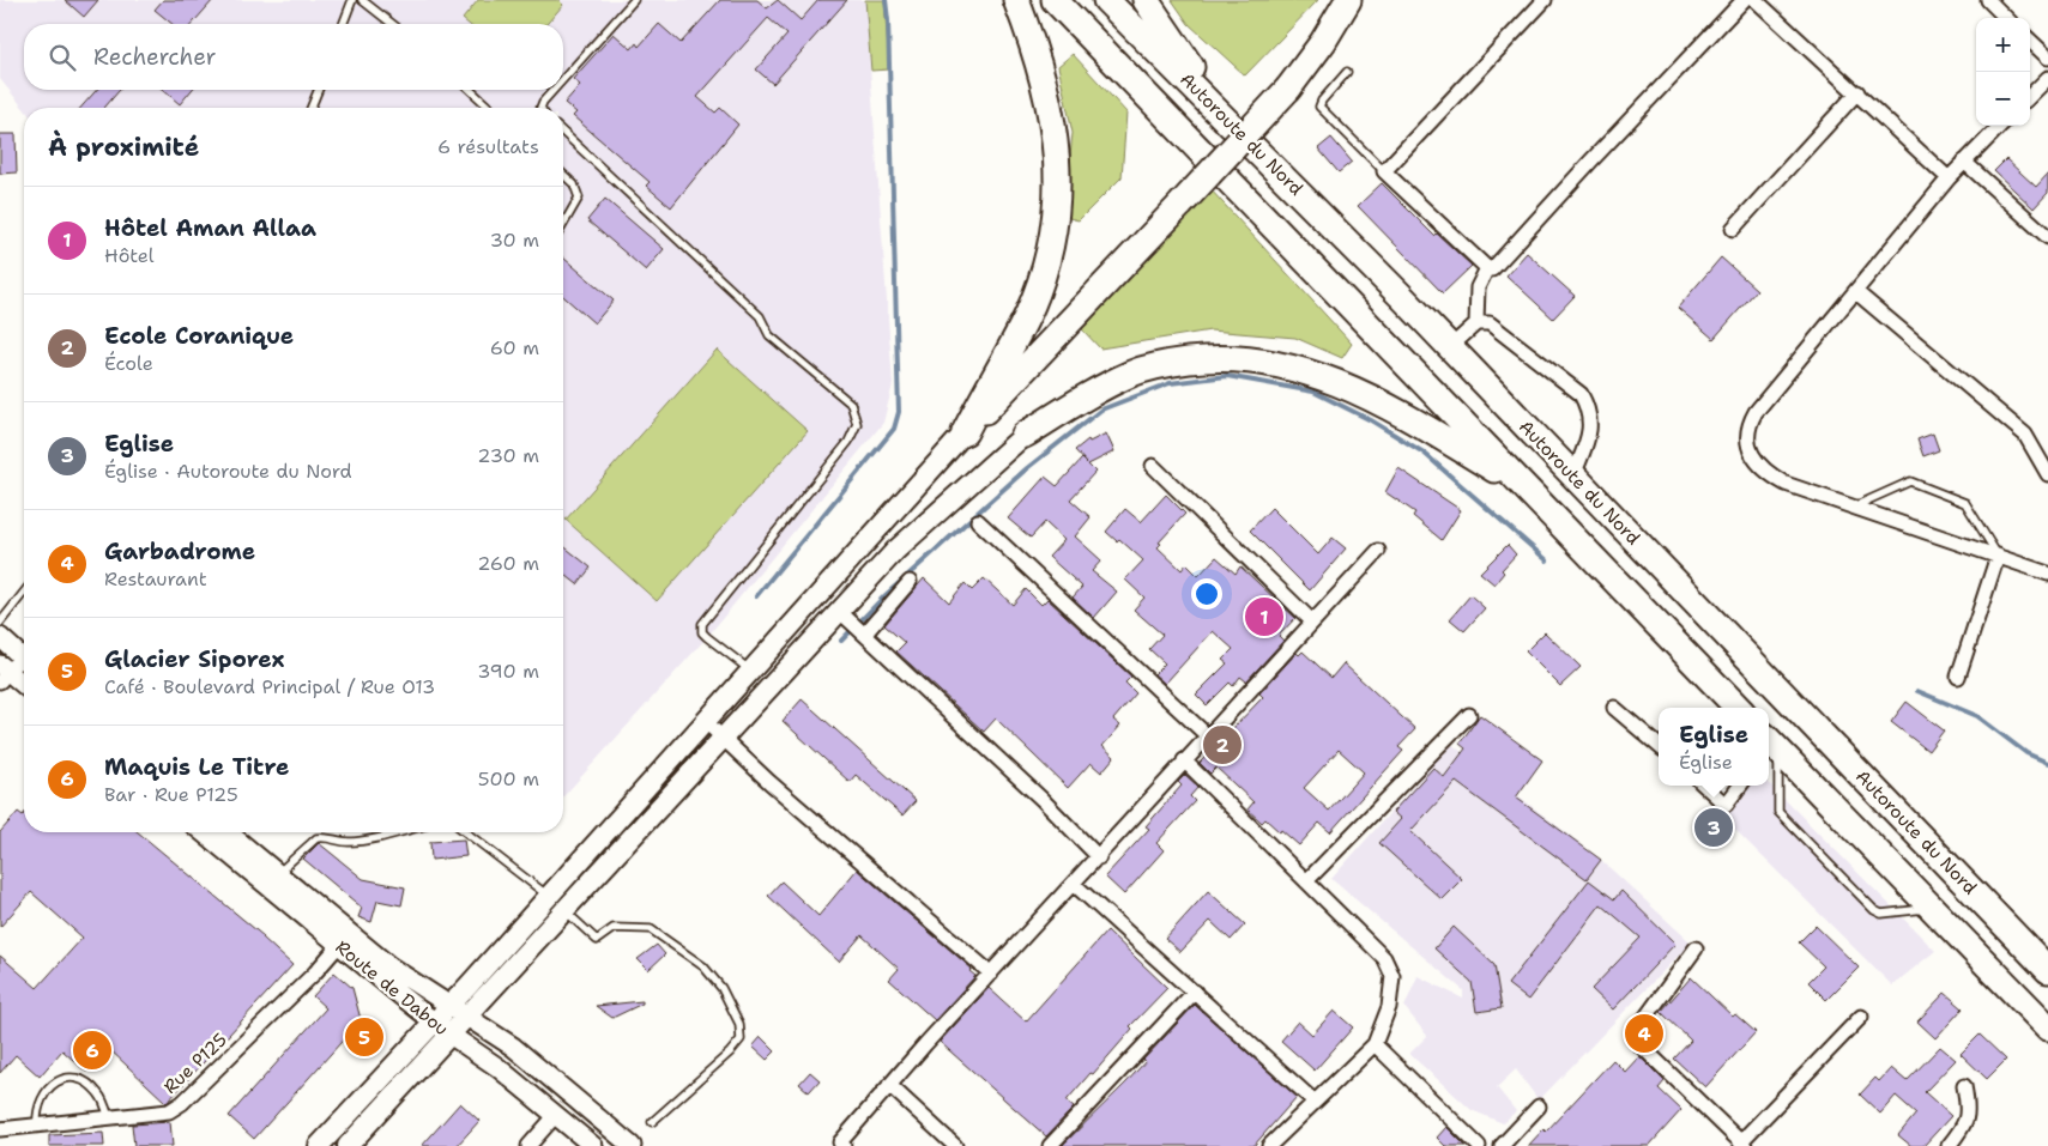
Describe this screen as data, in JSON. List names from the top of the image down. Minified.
{"streets":{"highway":["Autoroute du Nord"],"street":["Route de Dabou","Rue P125"]},"crossings":[["Route de Dabou","Rue P125"]],"page":{"map_buttons":["+","−"],"search":"Rechercher","heading":["À proximité","6 résultats"],"list":[{"mark":"1","name":"Hôtel Aman Allaa","note":"Hôtel","value":"30 m"},{"mark":"2","name":"Ecole Coranique","note":"École","value":"60 m"},{"mark":"3","name":"Eglise","note":"Église · Autoroute du Nord","value":"230 m"},{"mark":"4","name":"Garbadrome","note":"Restaurant","value":"260 m"},{"mark":"5","name":"Glacier Siporex","note":"Café · Boulevard Principal / Rue O13","value":"390 m"},{"mark":"6","name":"Maquis Le Titre","note":"Bar · Rue P125","value":"500 m"}],"pins":["1","2","3","4","5","6"],"popup":["Eglise","Église"]}}
